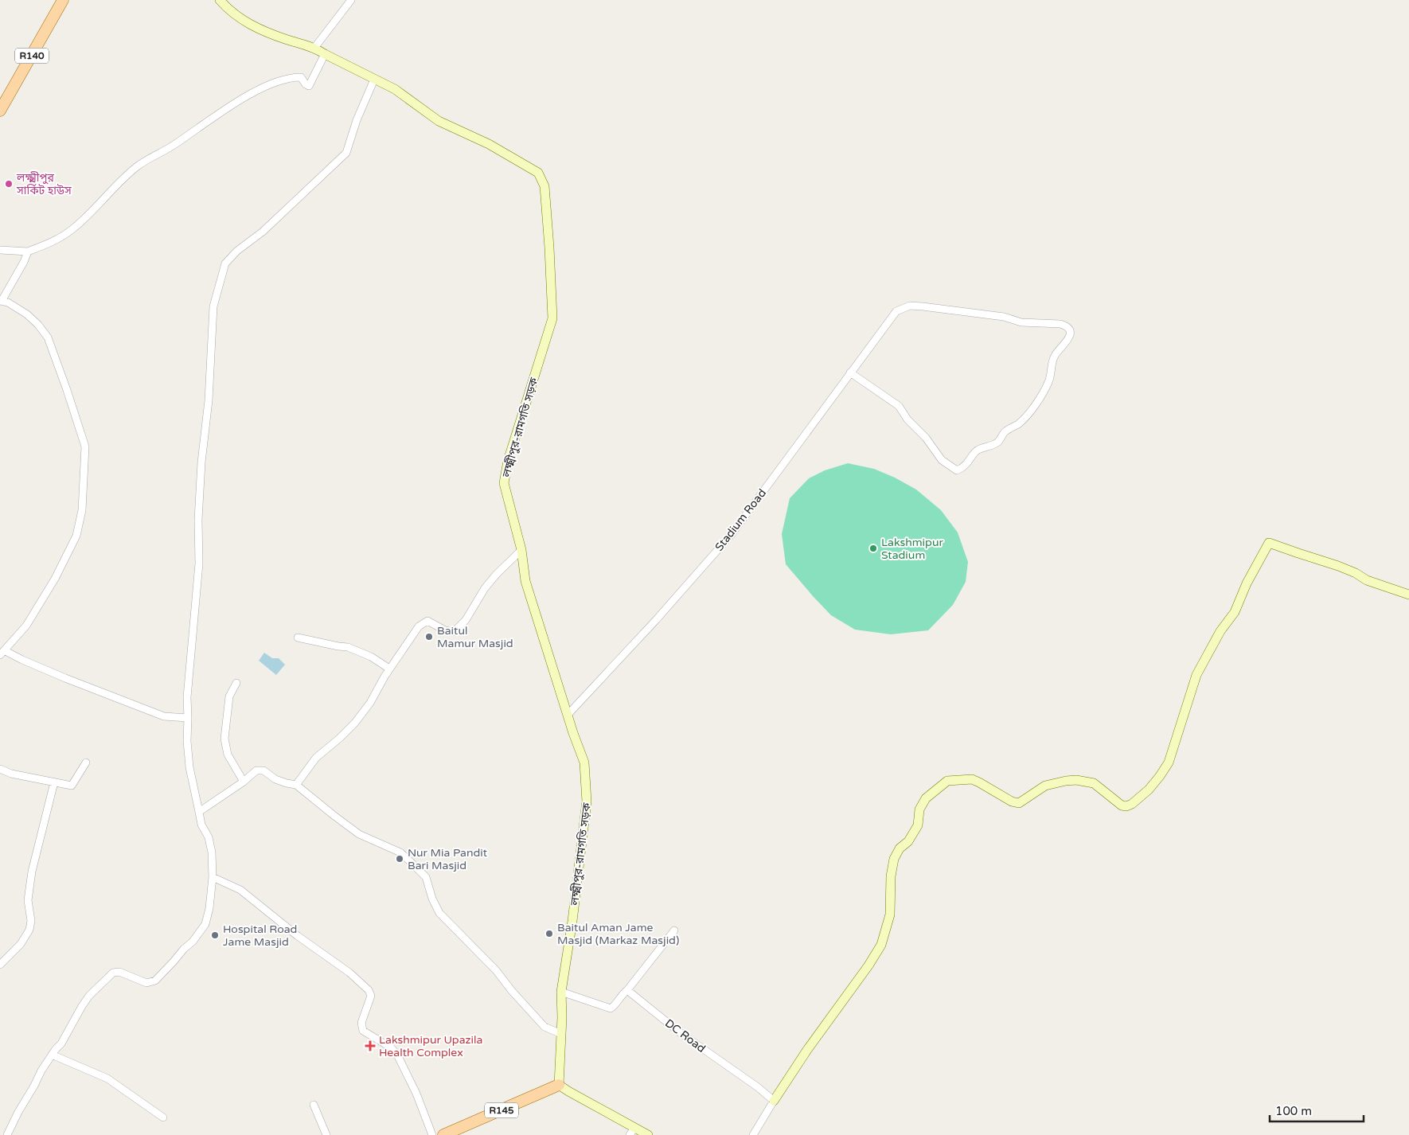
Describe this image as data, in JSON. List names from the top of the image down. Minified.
{"streets":{"main road":["R140","লক্ষ্মীপুর-রামগতি সড়ক","R145"],"street":["Stadium Road","DC Road"]},"crossings":[["লক্ষ্মীপুর-রামগতি সড়ক","Stadium Road"],["লক্ষ্মীপুর-রামগতি সড়ক","R145"]],"places":{"other":["লক্ষ্মীপুর সার্কিট হাউস","Lakshmipur Stadium","Baitul Mamur Masjid","Nur Mia Pandit Bari Masjid","Baitul Aman Jame Masjid (Markaz Masjid)","Hospital Road Jame Masjid"],"health":["Lakshmipur Upazila Health Complex"]},"scale_bar":"100 m"}
